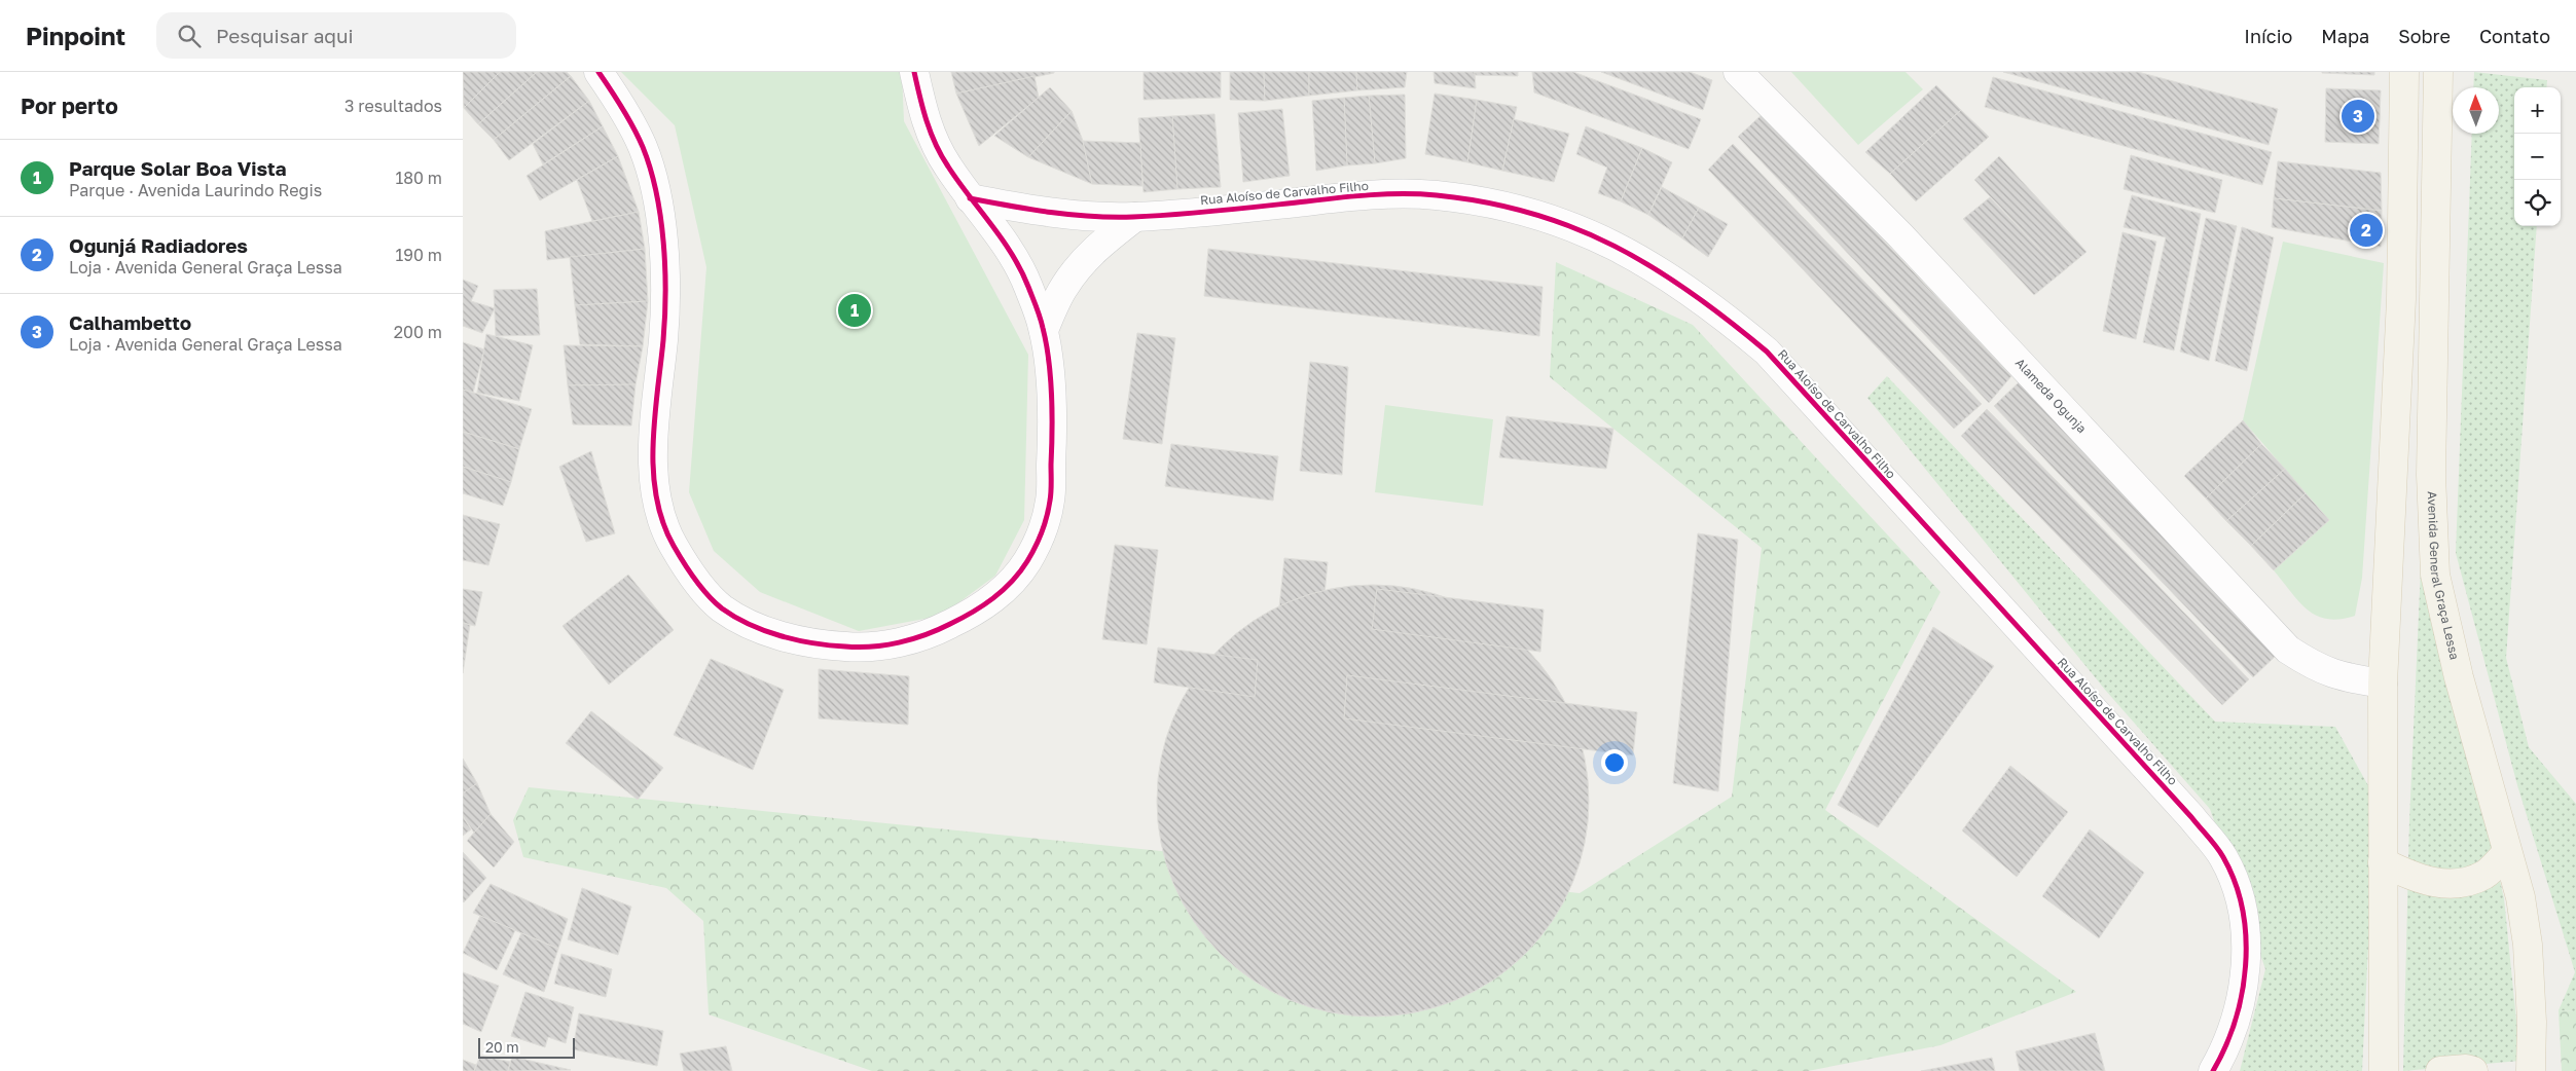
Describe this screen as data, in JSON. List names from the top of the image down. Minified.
{"streets":{"main road":["Avenida General Graça Lessa"],"street":["Rua Aloíso de Carvalho Filho","Alameda Ogunja"]},"scale_bar":"20 m","north":"top","page":{"header":"Pinpoint","search":"Pesquisar aqui","nav":["Início","Mapa","Sobre","Contato"],"heading":["Por perto","3 resultados"],"map_buttons":["+","−"],"pins":["3","2","1"],"list":[{"mark":"1","name":"Parque Solar Boa Vista","note":"Parque · Avenida Laurindo Regis","value":"180 m"},{"mark":"2","name":"Ogunjá Radiadores","note":"Loja · Avenida General Graça Lessa","value":"190 m"},{"mark":"3","name":"Calhambetto","note":"Loja · Avenida General Graça Lessa","value":"200 m"}],"scale":"20 m"}}
